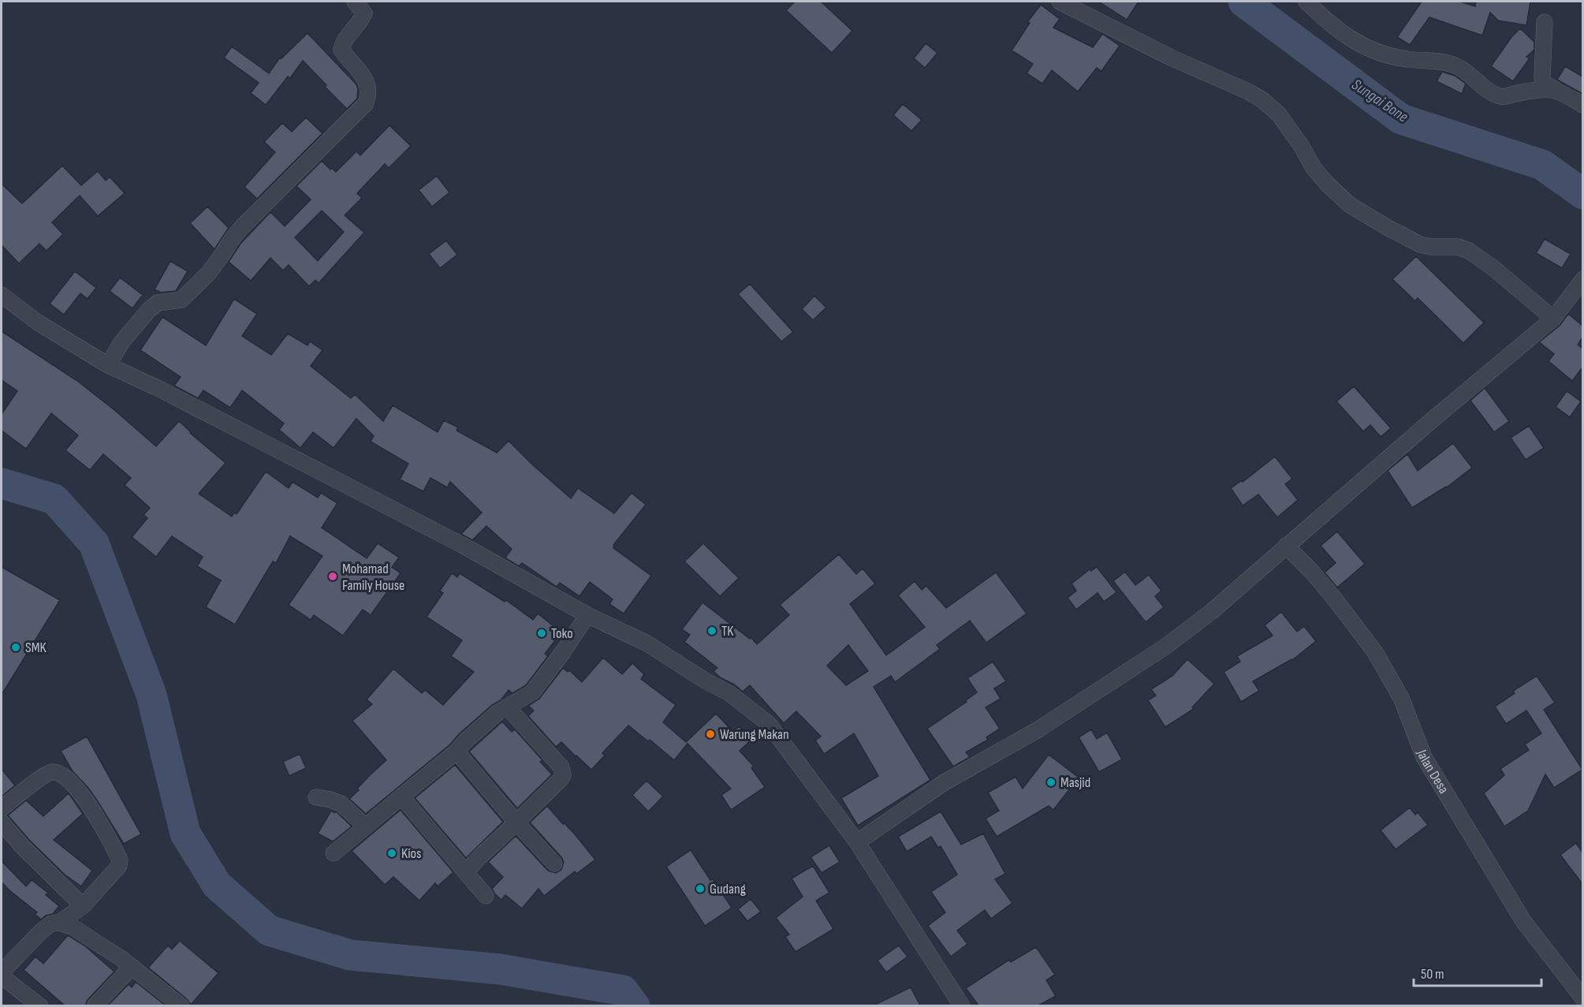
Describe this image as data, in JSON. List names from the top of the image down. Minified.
{"streets":{"street":["Jalan Desa"]},"water":["Sungai Bone"],"places":["Mohamad Family House","TK","Toko","SMK","Warung Makan","Masjid","Kios","Gudang"],"scale_bar":"50 m"}
